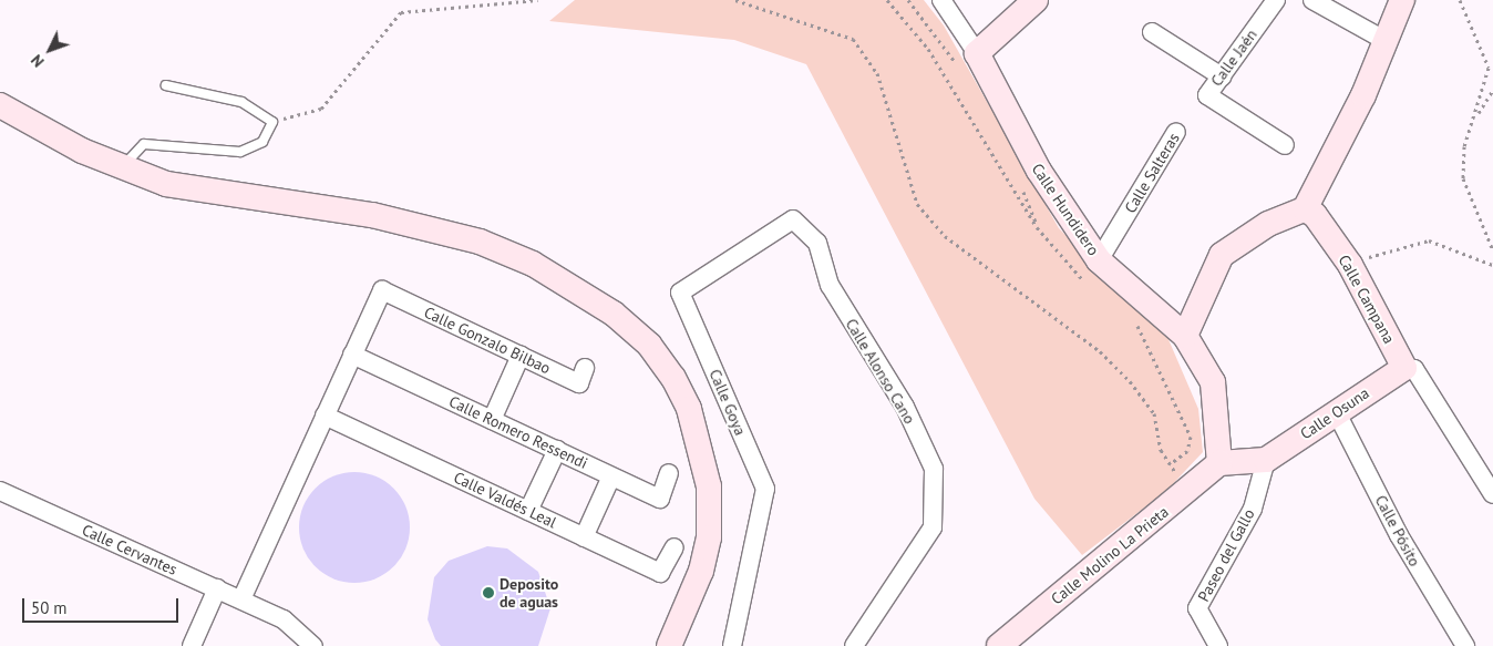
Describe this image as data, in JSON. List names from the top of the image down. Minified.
{"streets":{"street":["Calle Jaén","Calle Salteras","Calle Hundidero","Calle Campana","Calle Gonzalo Bilbao","Calle Alonso Cano","Calle Goya","Calle Osuna","Calle Romero Ressendi","Calle Valdés Leal","Calle Pósito","Calle Cervantes","Calle Molino La Prieta","Paseo del Gallo"]},"crossings":[["Calle Salteras","Calle Hundidero"],["Calle Hundidero","Calle Molino La Prieta"],["Calle Campana","Calle Osuna"],["Calle Gonzalo Bilbao","Calle Romero Ressendi"],["Calle Alonso Cano","Calle Goya"],["Calle Osuna","Calle Pósito"],["Calle Osuna","Paseo del Gallo"]],"places":["Deposito de aguas"],"scale_bar":"50 m","north":"bottom left"}
